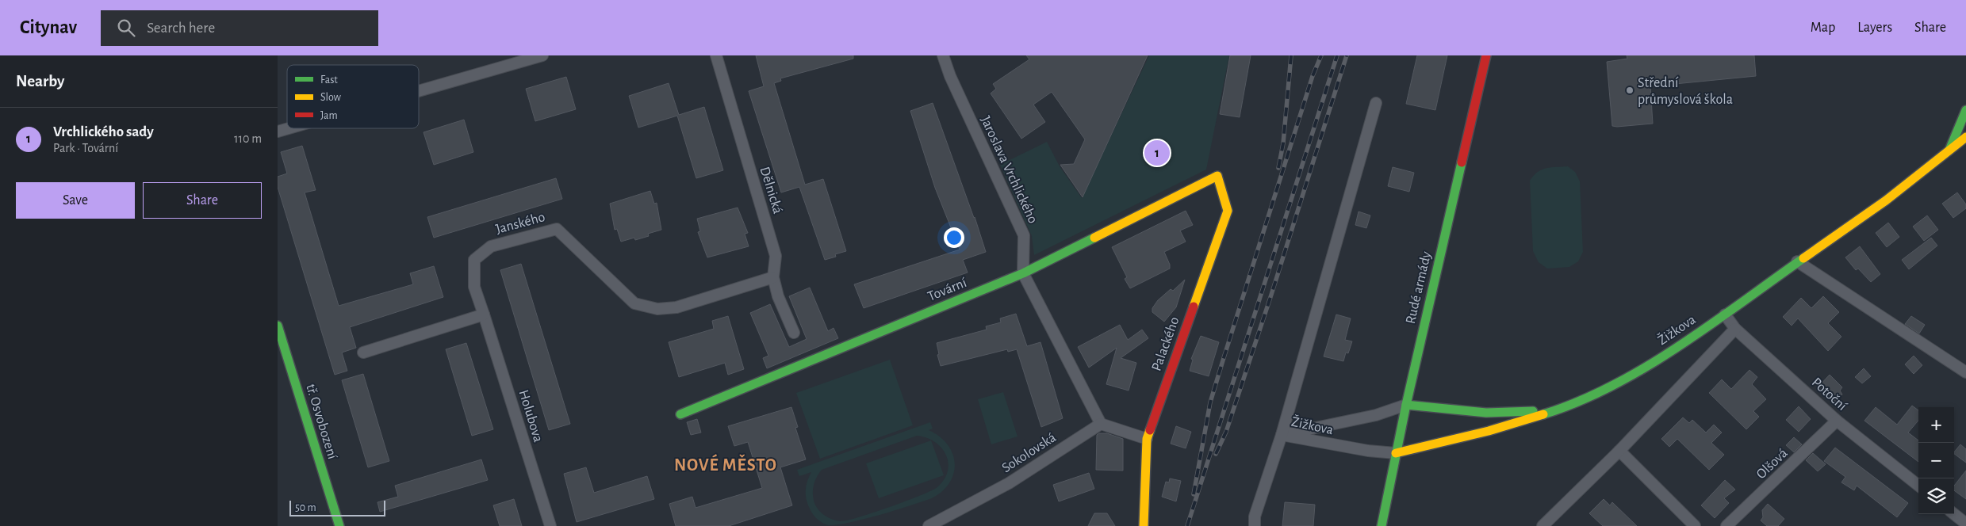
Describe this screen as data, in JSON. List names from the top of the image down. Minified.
{"streets":{"street":["Jaroslava Vrchlického","Dělnická","Janského","Rudé armády","Tovární","Žižkova","Palackého","Potoční","Holubova","tř. Osvobození","Sokolovská","Olšová"]},"crossings":[["Jaroslava Vrchlického","Tovární"],["Jaroslava Vrchlického","Sokolovská"],["Dělnická","Janského"],["Janského","Holubova"],["Rudé armády","Žižkova"],["Tovární","Palackého"],["Žižkova","Potoční"],["Potoční","Olšová"]],"districts":["NOVÉ MĚSTO"],"places":["Střední průmyslová škola"],"legend":["Fast","Slow","Jam"],"scale_bar":"50 m","page":{"header":"Citynav","search":"Search here","nav":["Map","Layers","Share"],"heading":"Nearby","list":[{"mark":"1","name":"Vrchlického sady","note":"Park · Tovární","value":"110 m"}],"pins":"1","buttons":["Save","Share"],"map_buttons":["+","−"],"scale":"50 m"}}
